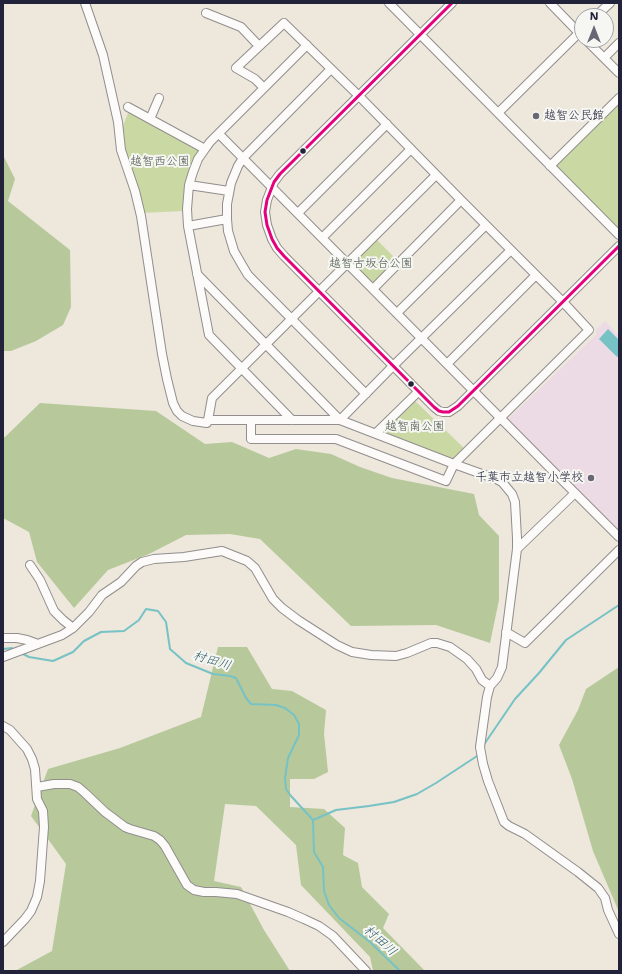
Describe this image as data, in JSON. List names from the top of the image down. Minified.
{"water":["村田川"],"parks":["越智西公園","越智古坂台公園","越智南公園"],"places":["越智公民館","千葉市立越智小学校"],"north":"top"}
